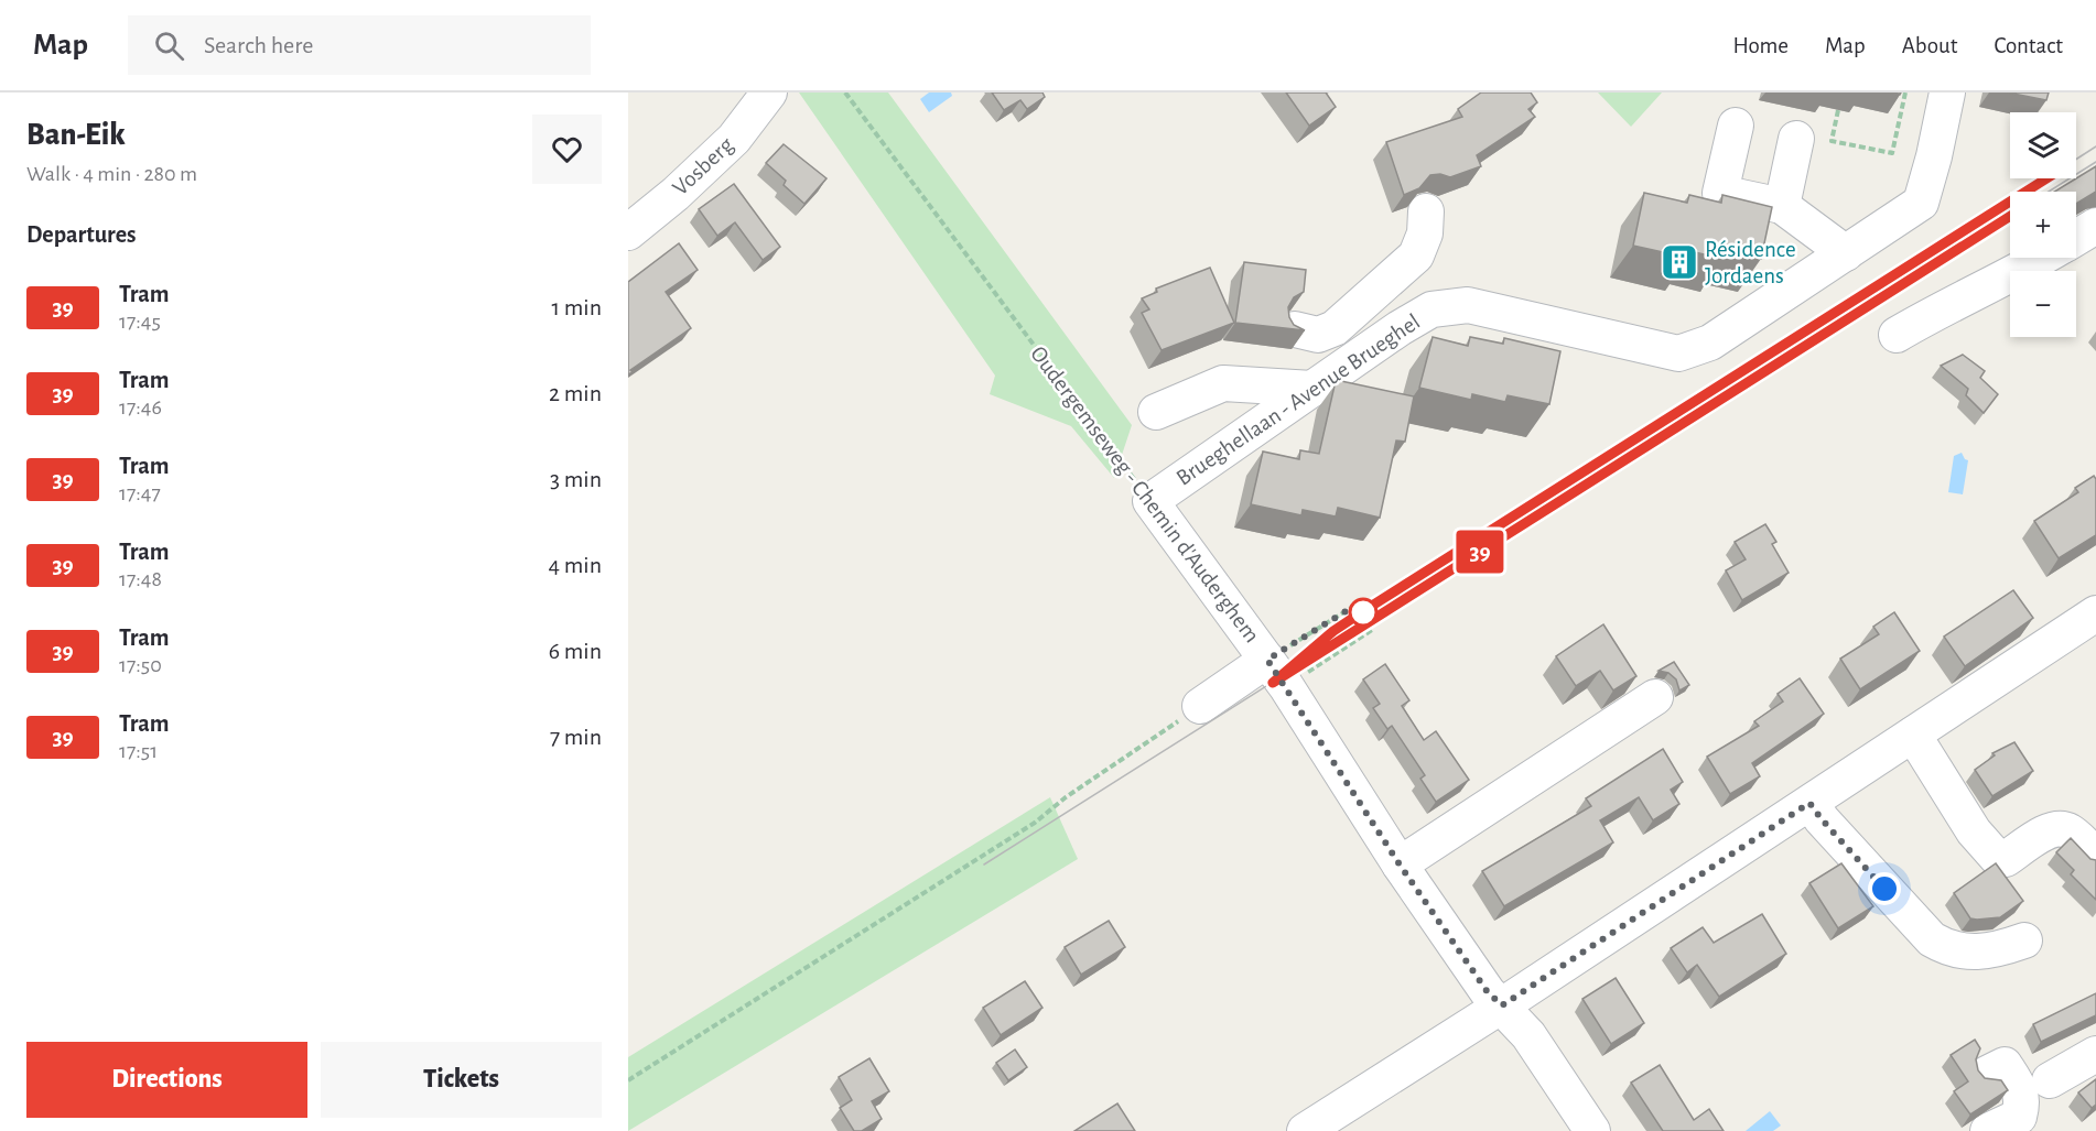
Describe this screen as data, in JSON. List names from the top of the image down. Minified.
{"streets":{"street":["Vosberg","Brueghellaan - Avenue Brueghel","Oudergemseweg - Chemin d'Auderghem"]},"crossings":[["Brueghellaan - Avenue Brueghel","Oudergemseweg - Chemin d'Auderghem"]],"places":{"building":["Résidence Jordaens"]},"lines":["tram line 39"],"page":{"header":"Map","search":"Search here","nav":["Home","Map","About","Contact"],"heading":[["Ban-Eik","Walk · 4 min · 280 m"],"Departures"],"on_map":"39","map_buttons":["+","−"],"list":[{"mark":"39","name":"Tram","note":"17:45","value":"1 min"},{"mark":"39","name":"Tram","note":"17:46","value":"2 min"},{"mark":"39","name":"Tram","note":"17:47","value":"3 min"},{"mark":"39","name":"Tram","note":"17:48","value":"4 min"},{"mark":"39","name":"Tram","note":"17:50","value":"6 min"},{"mark":"39","name":"Tram","note":"17:51","value":"7 min"}],"buttons":["Directions","Tickets"]}}
